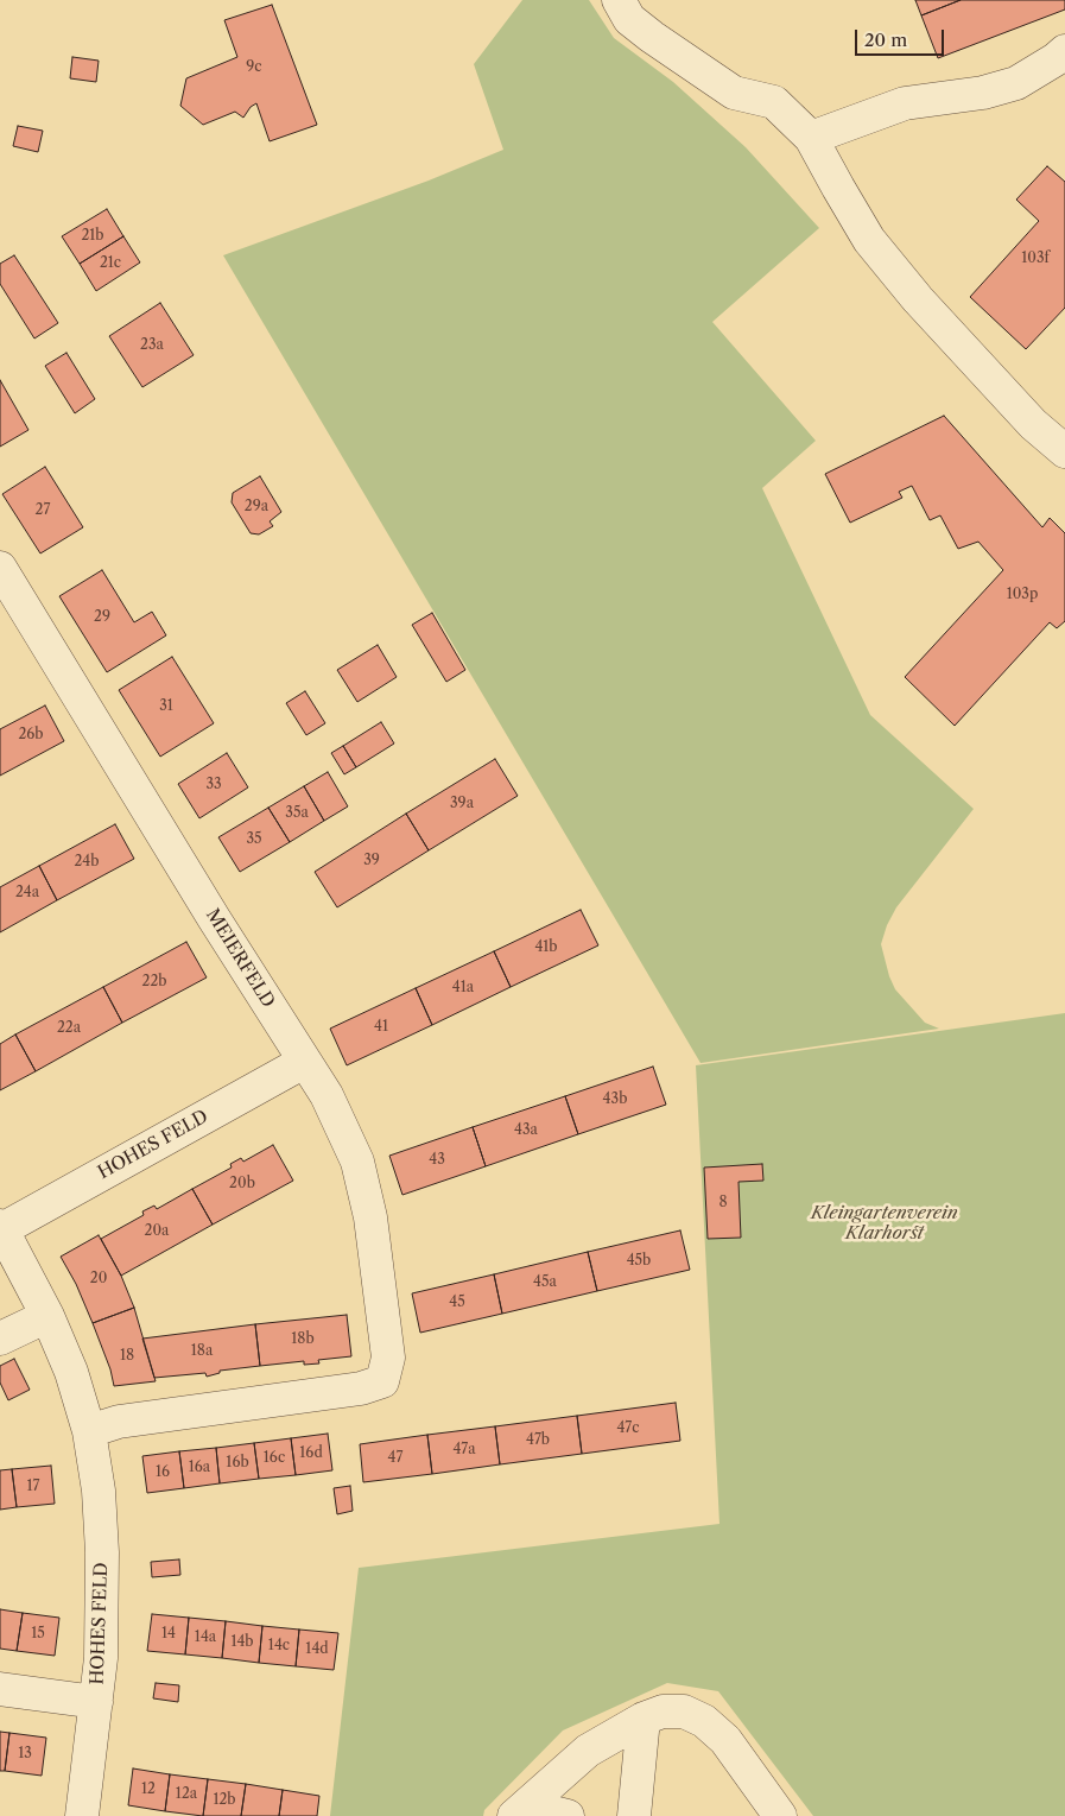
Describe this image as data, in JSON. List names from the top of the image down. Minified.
{"streets":{"street":["MEIERFELD","HOHES FELD"]},"crossings":[["MEIERFELD","HOHES FELD"]],"parks":["Kleingartenverein Klarhorst"],"house_numbers":["9c","21b","103f","21c","23a","29a","27","103p","29","31","26b","33","39a","35a","35","39","24b","24a","41b","22b","41a","41","22a","43b","43a","43","20b","8","20a","45b","20","45a","45","18b","18a","18","47c","47b","47a","16d","16c","47","16b","16a","16","17","15","14","14a","14b","14c","14d","13","12","12a","12b"],"scale_bar":"20 m"}
